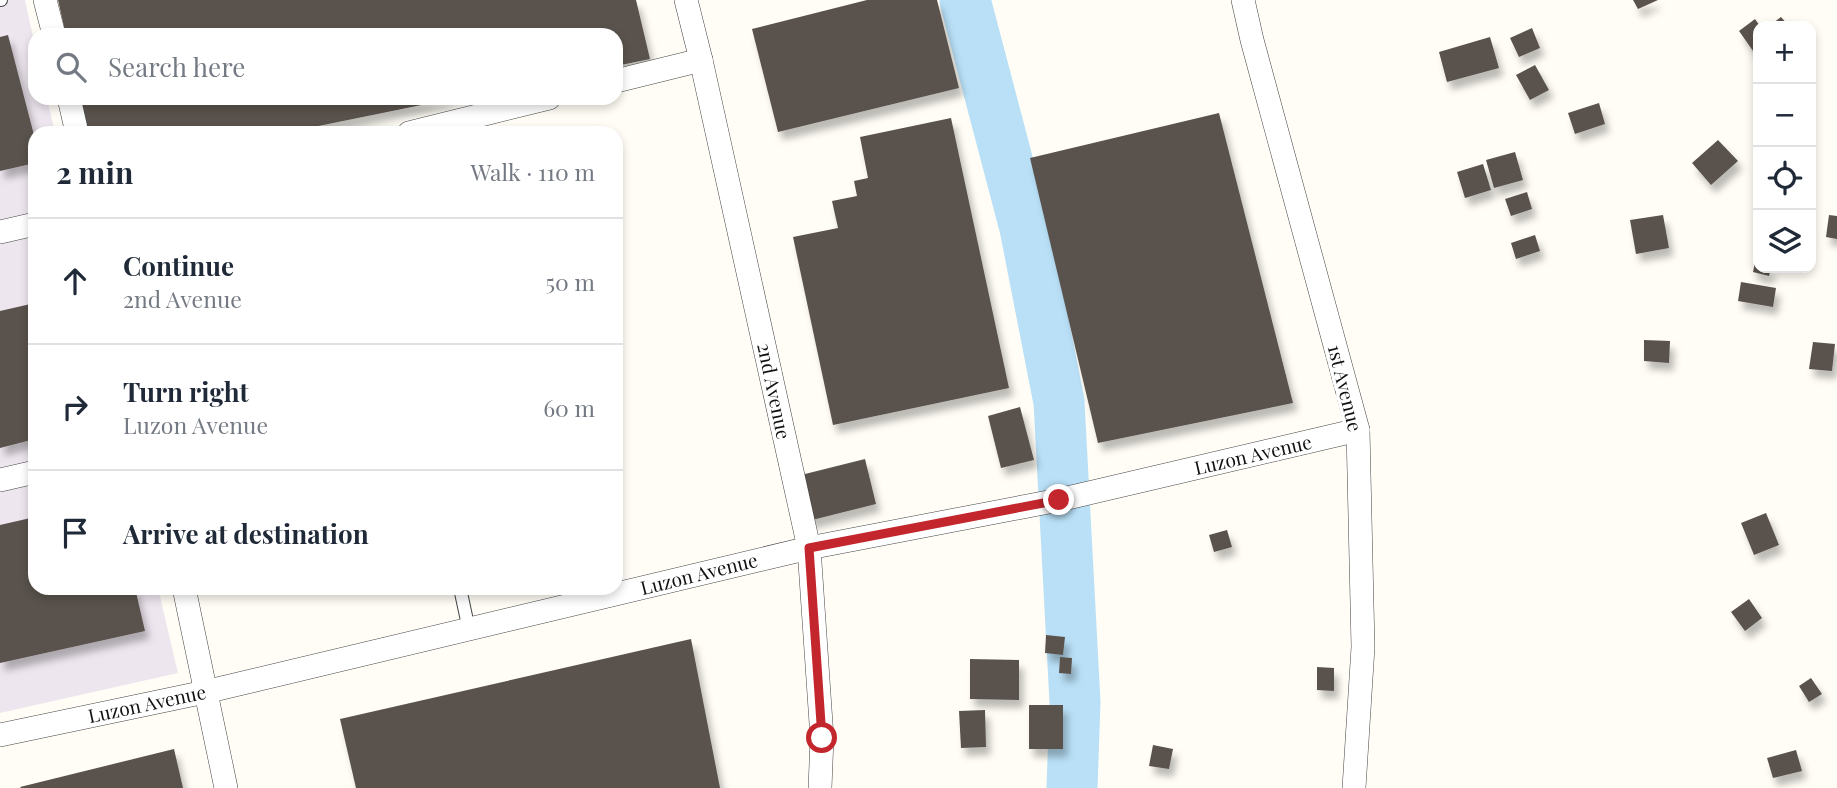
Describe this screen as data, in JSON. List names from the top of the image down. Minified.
{"streets":{"street":["1st Avenue","2nd Avenue","Luzon Avenue"]},"crossings":[["1st Avenue","Luzon Avenue"],["2nd Avenue","Luzon Avenue"]],"page":{"map_buttons":["+","−"],"search":"Search here","heading":["2 min","Walk · 110 m"],"list":[["Continue","2nd Avenue","50 m"],["Turn right","Luzon Avenue","60 m"],"Arrive at destination"]}}
